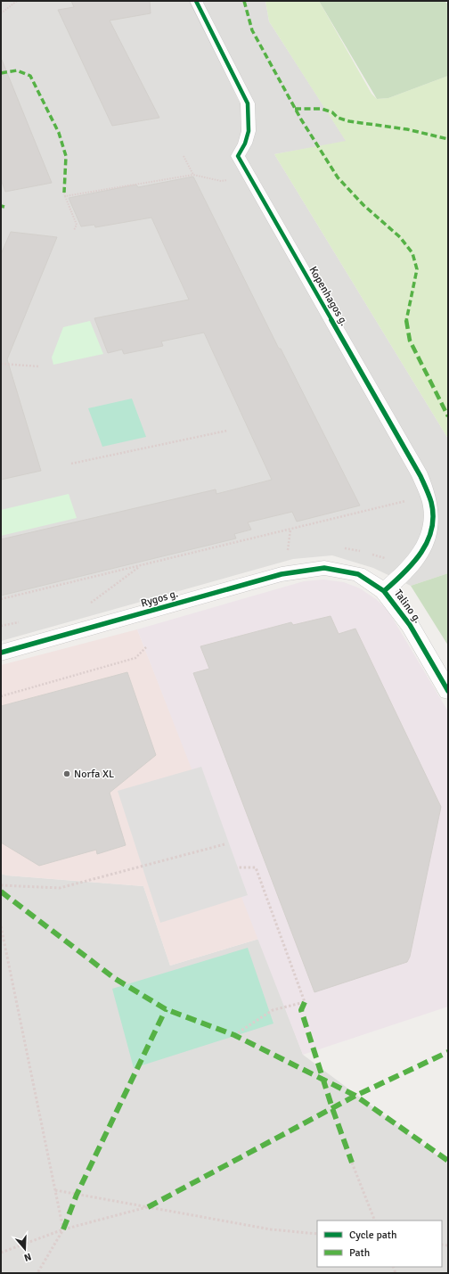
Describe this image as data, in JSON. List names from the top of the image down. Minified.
{"streets":{"street":["Kopenhagos g.","Rygos g.","Talino g."]},"crossings":[["Kopenhagos g.","Talino g."],["Rygos g.","Talino g."]],"places":["Norfa XL"],"legend":["Cycle path","Path"],"north":"bottom"}
